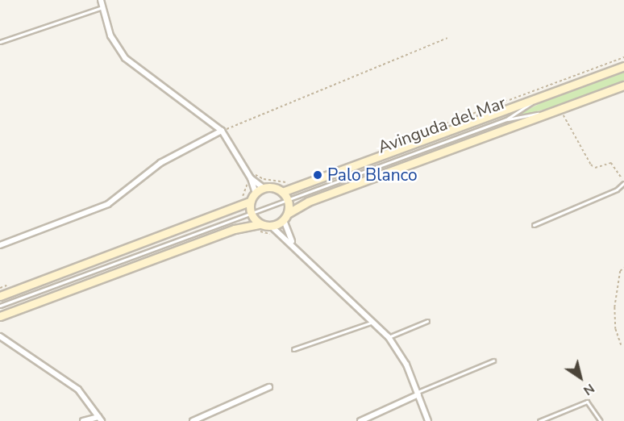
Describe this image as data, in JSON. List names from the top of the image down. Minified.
{"streets":{"main road":["Avinguda del Mar"]},"places":["Palo Blanco"],"north":"bottom right"}
